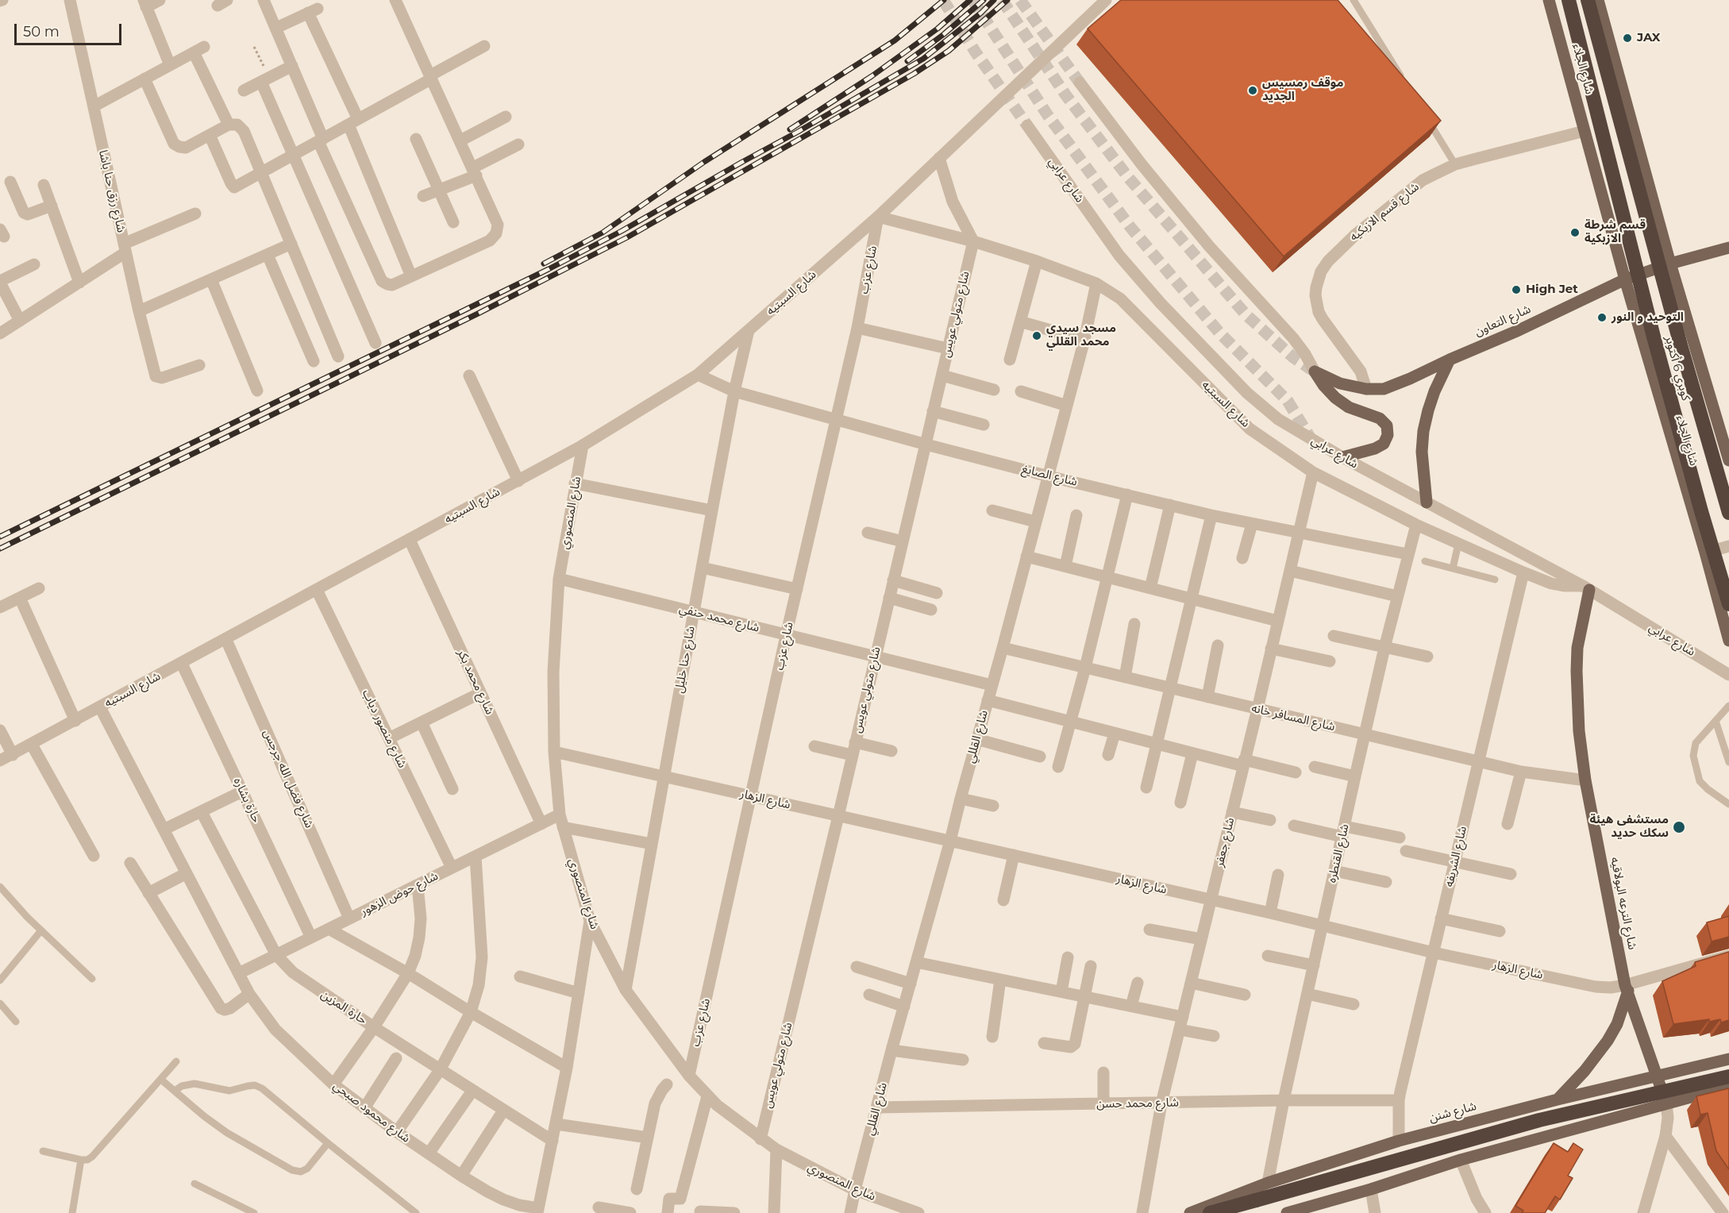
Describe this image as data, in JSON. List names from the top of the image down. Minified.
{"streets":{"highway":["كوبري 6 أكتوبر"],"main road":["شارع الجلاء","شارع التعاون","شارع الترعه البولاقيه","شارع شنن"],"street":["شارع عرابي","شارع رزق حنا باشا","شارع قسم الازبكيه","شارع عزب","شارع السبتيه","شارع متولي عويس","شارع الصايغ","شارع المنصوري","شارع محمد حنفي","شارع حنا خليل","شارع محمد بكر","شارع المسافر خانه","شارع منصور دياب","شارع القللي","شارع فضل الله جرجس","شارع الزهار","حارة بشاره","شارع جعفر","شارع القنطره","شارع الشريفه","شارع حوض الزهور","حارة المزين","شارع محمد حسن","شارع محمود صبحي"]},"crossings":[["شارع الجلاء","شارع قسم الازبكيه"],["شارع الجلاء","شارع التعاون"],["شارع عرابي","شارع السبتيه"],["شارع عرابي","شارع الترعه البولاقيه"],["شارع قسم الازبكيه","شارع التعاون"],["شارع عزب","شارع السبتيه"],["شارع عزب","شارع الصايغ"],["شارع عزب","شارع المنصوري"],["شارع عزب","شارع محمد حنفي"],["شارع عزب","شارع الزهار"],["شارع السبتيه","شارع متولي عويس"],["شارع السبتيه","شارع الصايغ"],["شارع السبتيه","شارع المنصوري"],["شارع السبتيه","شارع حنا خليل"],["شارع السبتيه","شارع محمد بكر"],["شارع السبتيه","شارع منصور دياب"],["شارع السبتيه","شارع القللي"],["شارع السبتيه","شارع فضل الله جرجس"],["شارع السبتيه","حارة بشاره"],["شارع السبتيه","شارع جعفر"],["شارع السبتيه","شارع القنطره"],["شارع السبتيه","شارع الشريفه"],["شارع السبتيه","شارع الترعه البولاقيه"],["شارع السبتيه","شارع محمود صبحي"],["شارع متولي عويس","شارع الصايغ"],["شارع متولي عويس","شارع المنصوري"],["شارع متولي عويس","شارع محمد حنفي"],["شارع متولي عويس","شارع الزهار"],["شارع الصايغ","شارع حنا خليل"],["شارع الصايغ","شارع القللي"],["شارع الصايغ","شارع جعفر"],["شارع الصايغ","شارع القنطره"],["شارع المنصوري","شارع محمد حنفي"],["شارع المنصوري","شارع حنا خليل"],["شارع المنصوري","شارع القللي"],["شارع المنصوري","شارع الزهار"],["شارع المنصوري","شارع حوض الزهور"],["شارع محمد حنفي","شارع حنا خليل"],["شارع محمد حنفي","شارع القللي"],["شارع حنا خليل","شارع الزهار"],["شارع محمد بكر","شارع حوض الزهور"],["شارع المسافر خانه","شارع القللي"],["شارع المسافر خانه","شارع جعفر"],["شارع المسافر خانه","شارع القنطره"],["شارع المسافر خانه","شارع الشريفه"],["شارع المسافر خانه","شارع الترعه البولاقيه"],["شارع منصور دياب","شارع حوض الزهور"],["شارع القللي","شارع الزهار"],["شارع القللي","شارع محمد حسن"],["شارع فضل الله جرجس","شارع حوض الزهور"],["شارع الزهار","شارع جعفر"],["شارع الزهار","شارع القنطره"],["شارع الزهار","شارع الشريفه"],["شارع الزهار","شارع الترعه البولاقيه"],["حارة بشاره","شارع حوض الزهور"],["شارع جعفر","شارع محمد حسن"],["شارع القنطره","شارع محمد حسن"],["شارع القنطره","شارع شنن"],["شارع الشريفه","شارع محمد حسن"],["شارع الشريفه","شارع شنن"],["شارع حوض الزهور","حارة المزين"],["شارع حوض الزهور","شارع محمود صبحي"],["شارع الترعه البولاقيه","شارع شنن"]],"places":["JAX","موقف رمسيس الجديد","قسم شرطة الازبكية","High Jet","التوحيد و النور","مسجد سيدي محمد القللي","مستشفى هيئة سكك حديد"],"scale_bar":"50 m"}
